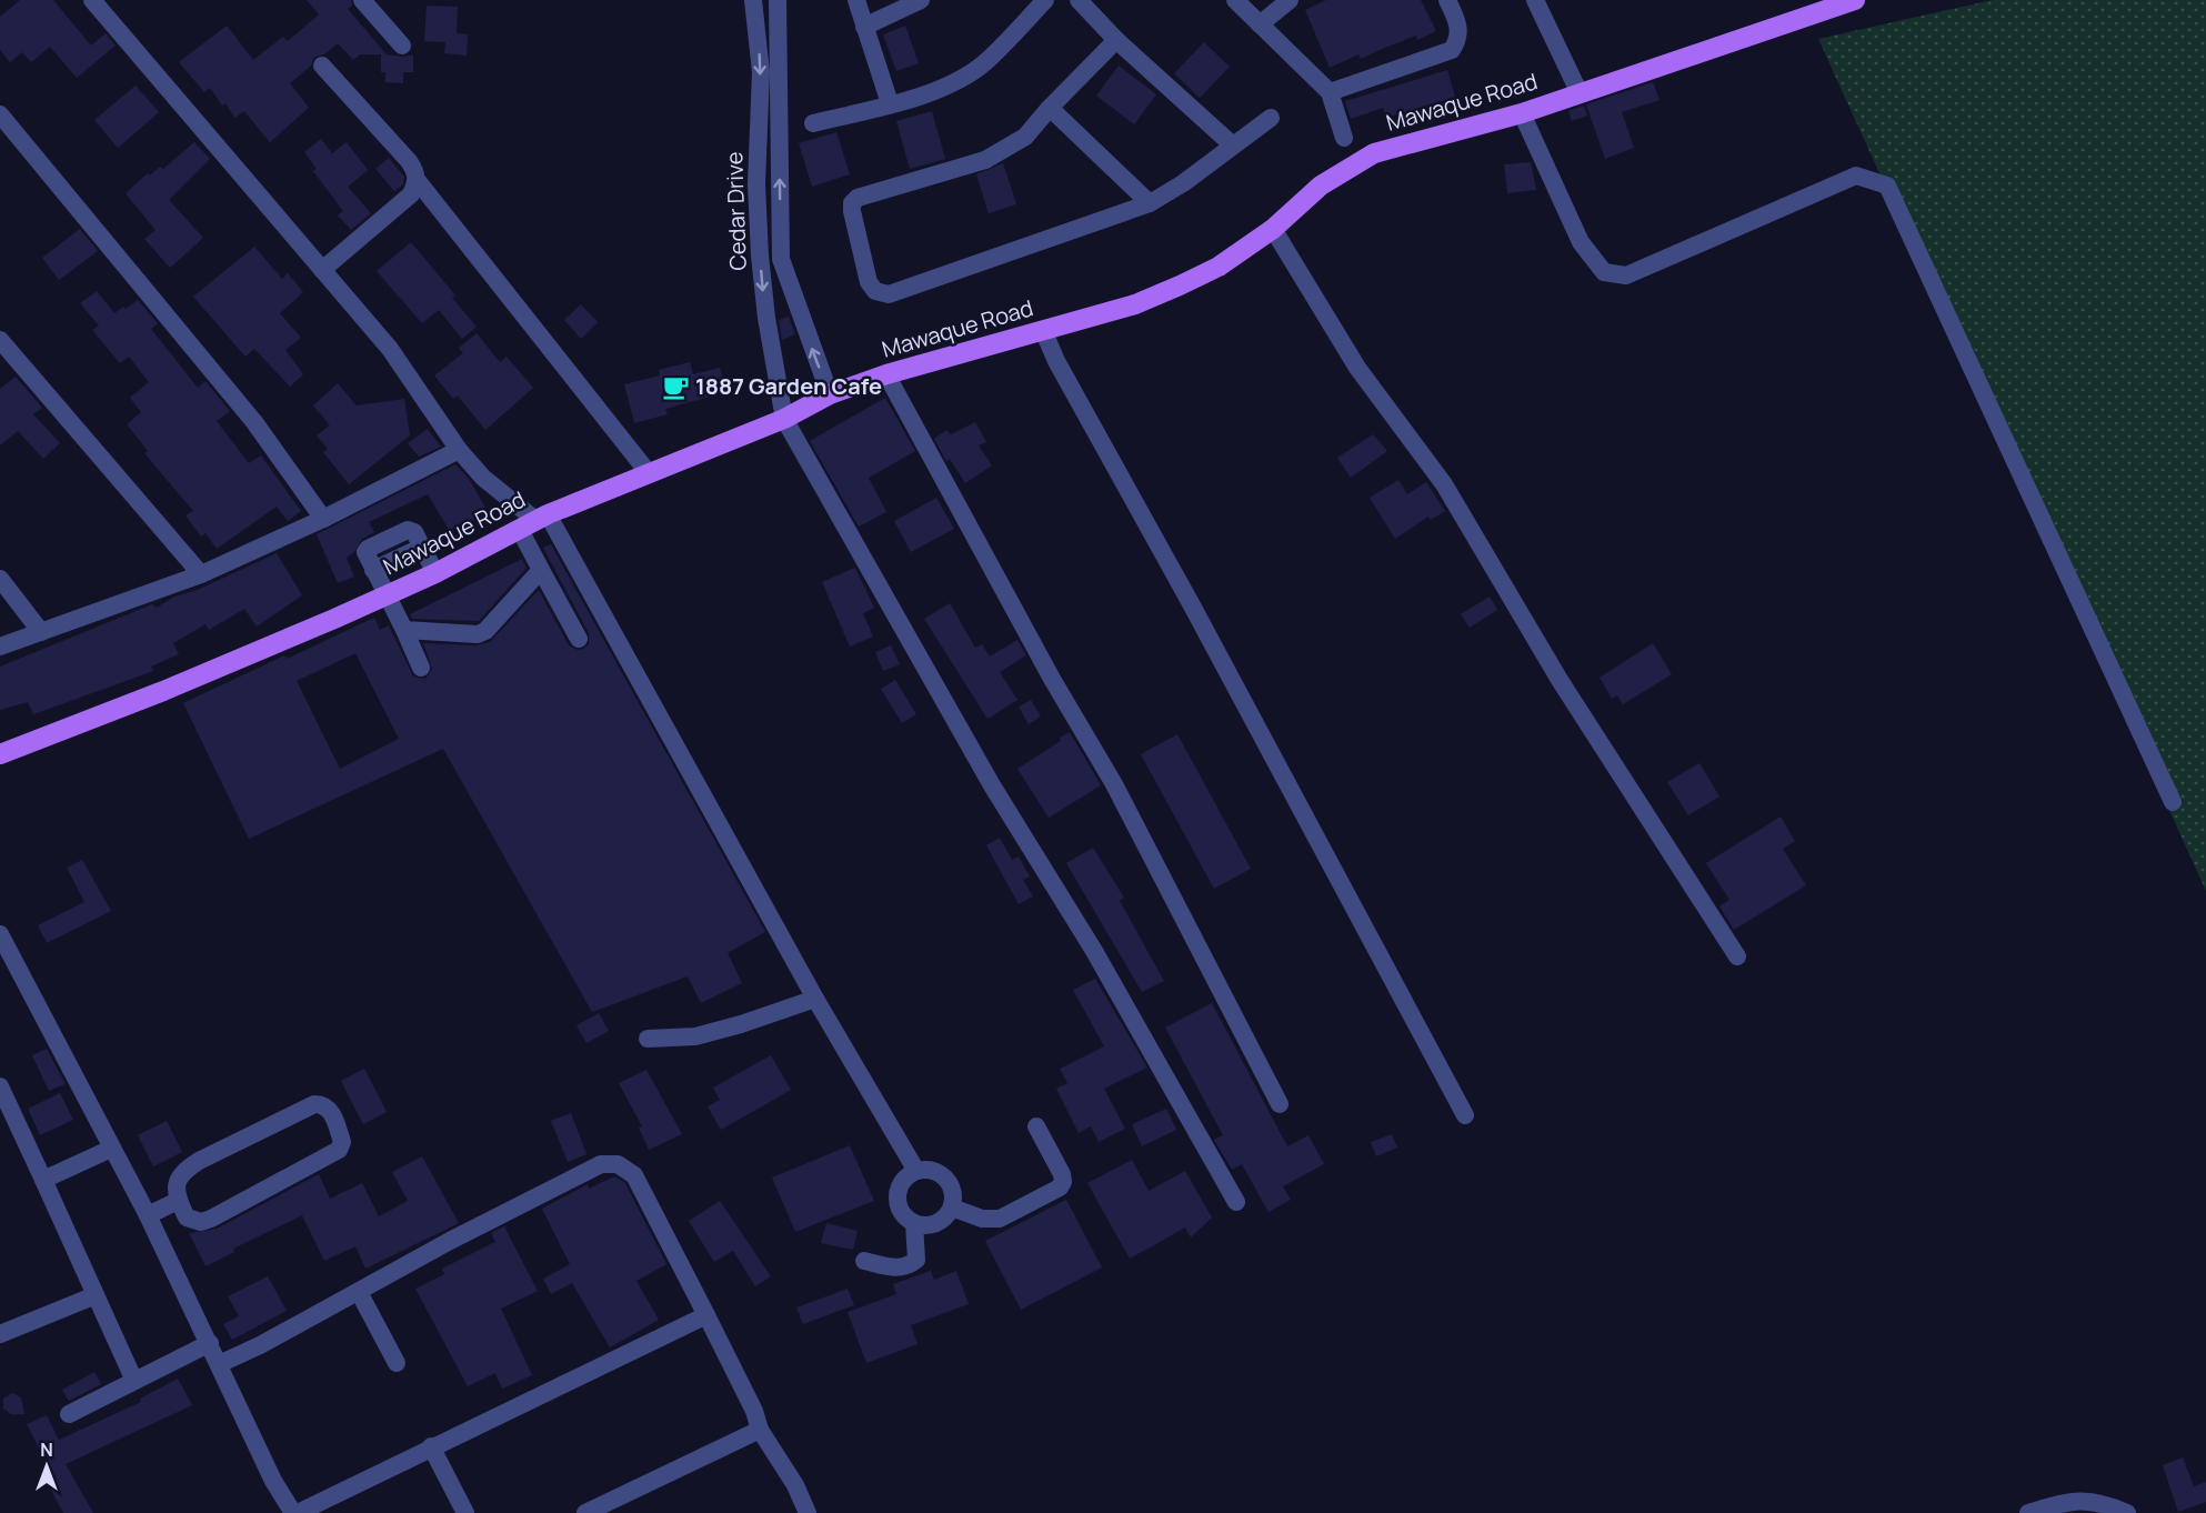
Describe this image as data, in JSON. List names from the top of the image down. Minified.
{"streets":{"main road":["Mawaque Road"],"street":["Cedar Drive"]},"crossings":[["Mawaque Road","Cedar Drive"]],"places":{"cafe":["1887 Garden Cafe"]},"north":"top"}
